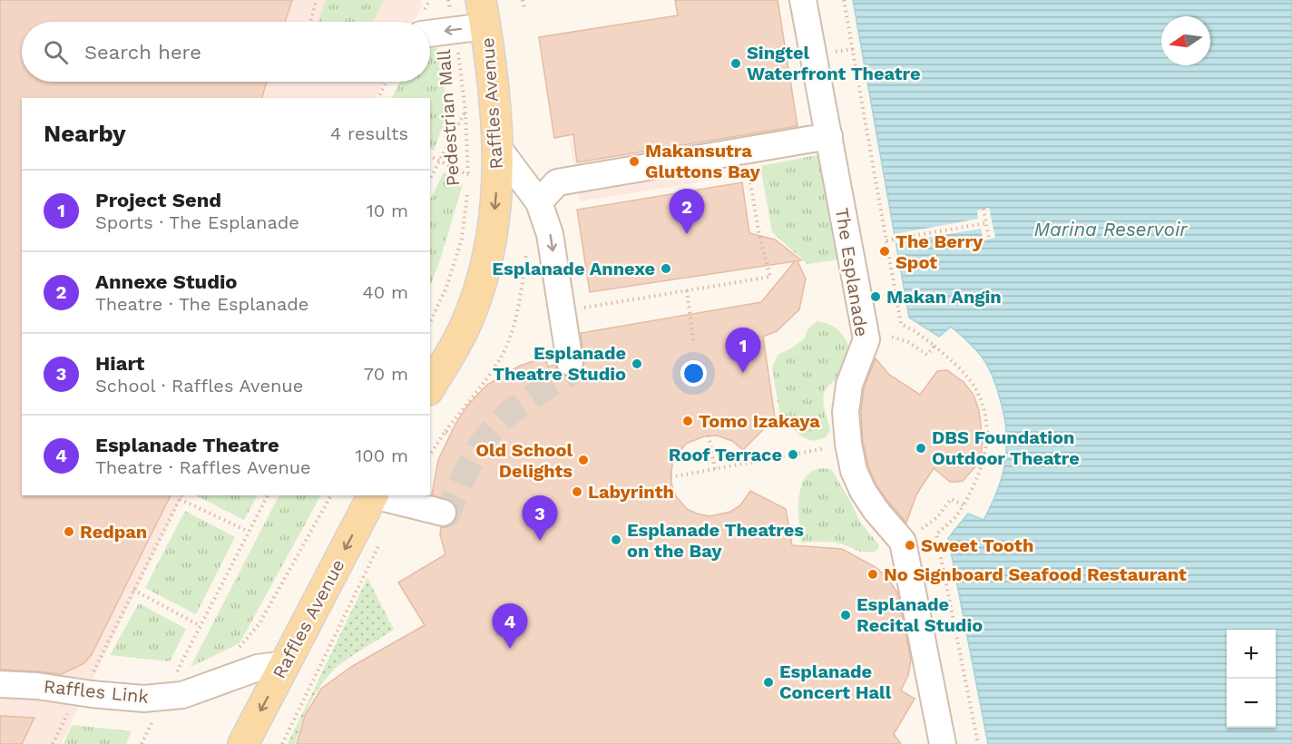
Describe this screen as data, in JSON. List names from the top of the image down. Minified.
{"streets":{"main road":["Raffles Avenue"],"street":["The Esplanade","Raffles Link"],"path":["Pedestrian Mall"]},"crossings":[["Raffles Avenue","Raffles Link"]],"one_way":["Raffles Avenue"],"water":["Marina Reservoir"],"places":["Singtel Waterfront Theatre","Makansutra Gluttons Bay","The Berry Spot","Esplanade Annexe","Makan Angin","Esplanade Theatre Studio","Tomo Izakaya","DBS Foundation Outdoor Theatre","Roof Terrace","Old School Delights","Labyrinth","Redpan","Esplanade Theatres on the Bay","Sweet Tooth","No Signboard Seafood Restaurant","Esplanade Recital Studio","Esplanade Concert Hall"],"north":"left","page":{"search":"Search here","heading":["Nearby","4 results"],"list":[{"mark":"1","name":"Project Send","note":"Sports · The Esplanade","value":"10 m"},{"mark":"2","name":"Annexe Studio","note":"Theatre · The Esplanade","value":"40 m"},{"mark":"3","name":"Hiart","note":"School · Raffles Avenue","value":"70 m"},{"mark":"4","name":"Esplanade Theatre","note":"Theatre · Raffles Avenue","value":"100 m"}],"pins":["2","1","3","4"],"map_buttons":["+","−"]}}
